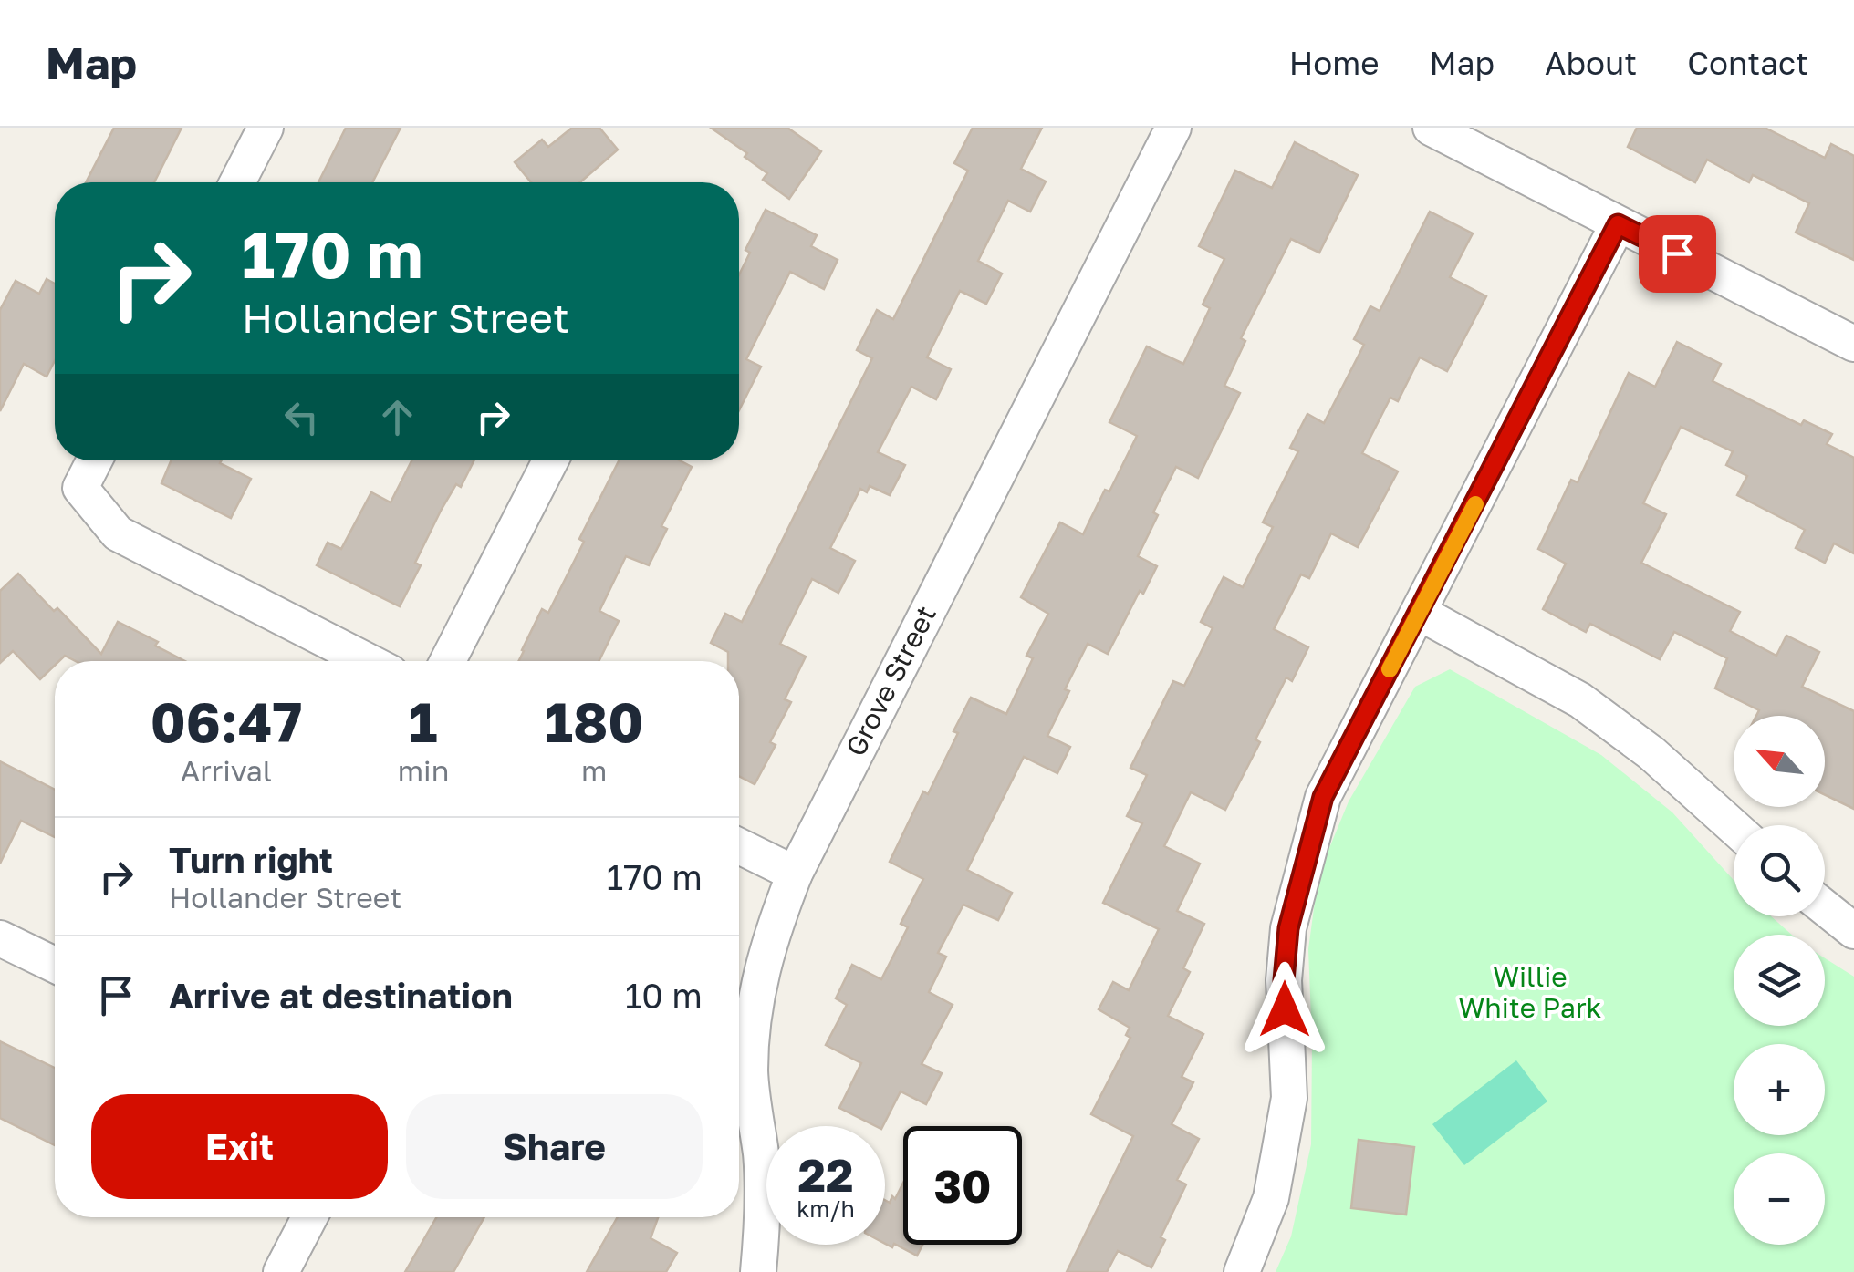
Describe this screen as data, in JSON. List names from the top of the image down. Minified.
{"streets":{"street":["Grove Street"]},"parks":["Willie White Park"],"north":"top left","page":{"header":"Map","nav":["Home","Map","About","Contact"],"turn":["170 m","Hollander Street"],"eta":["06:47","Arrival","1","min","180","m"],"map_buttons":["+","−"],"list":[{"name":"Turn right","note":"Hollander Street","value":"170 m"},{"name":"Arrive at destination","value":"10 m"}],"buttons":["Exit","Share"],"speed":"22 km/h","limit":"30"}}
